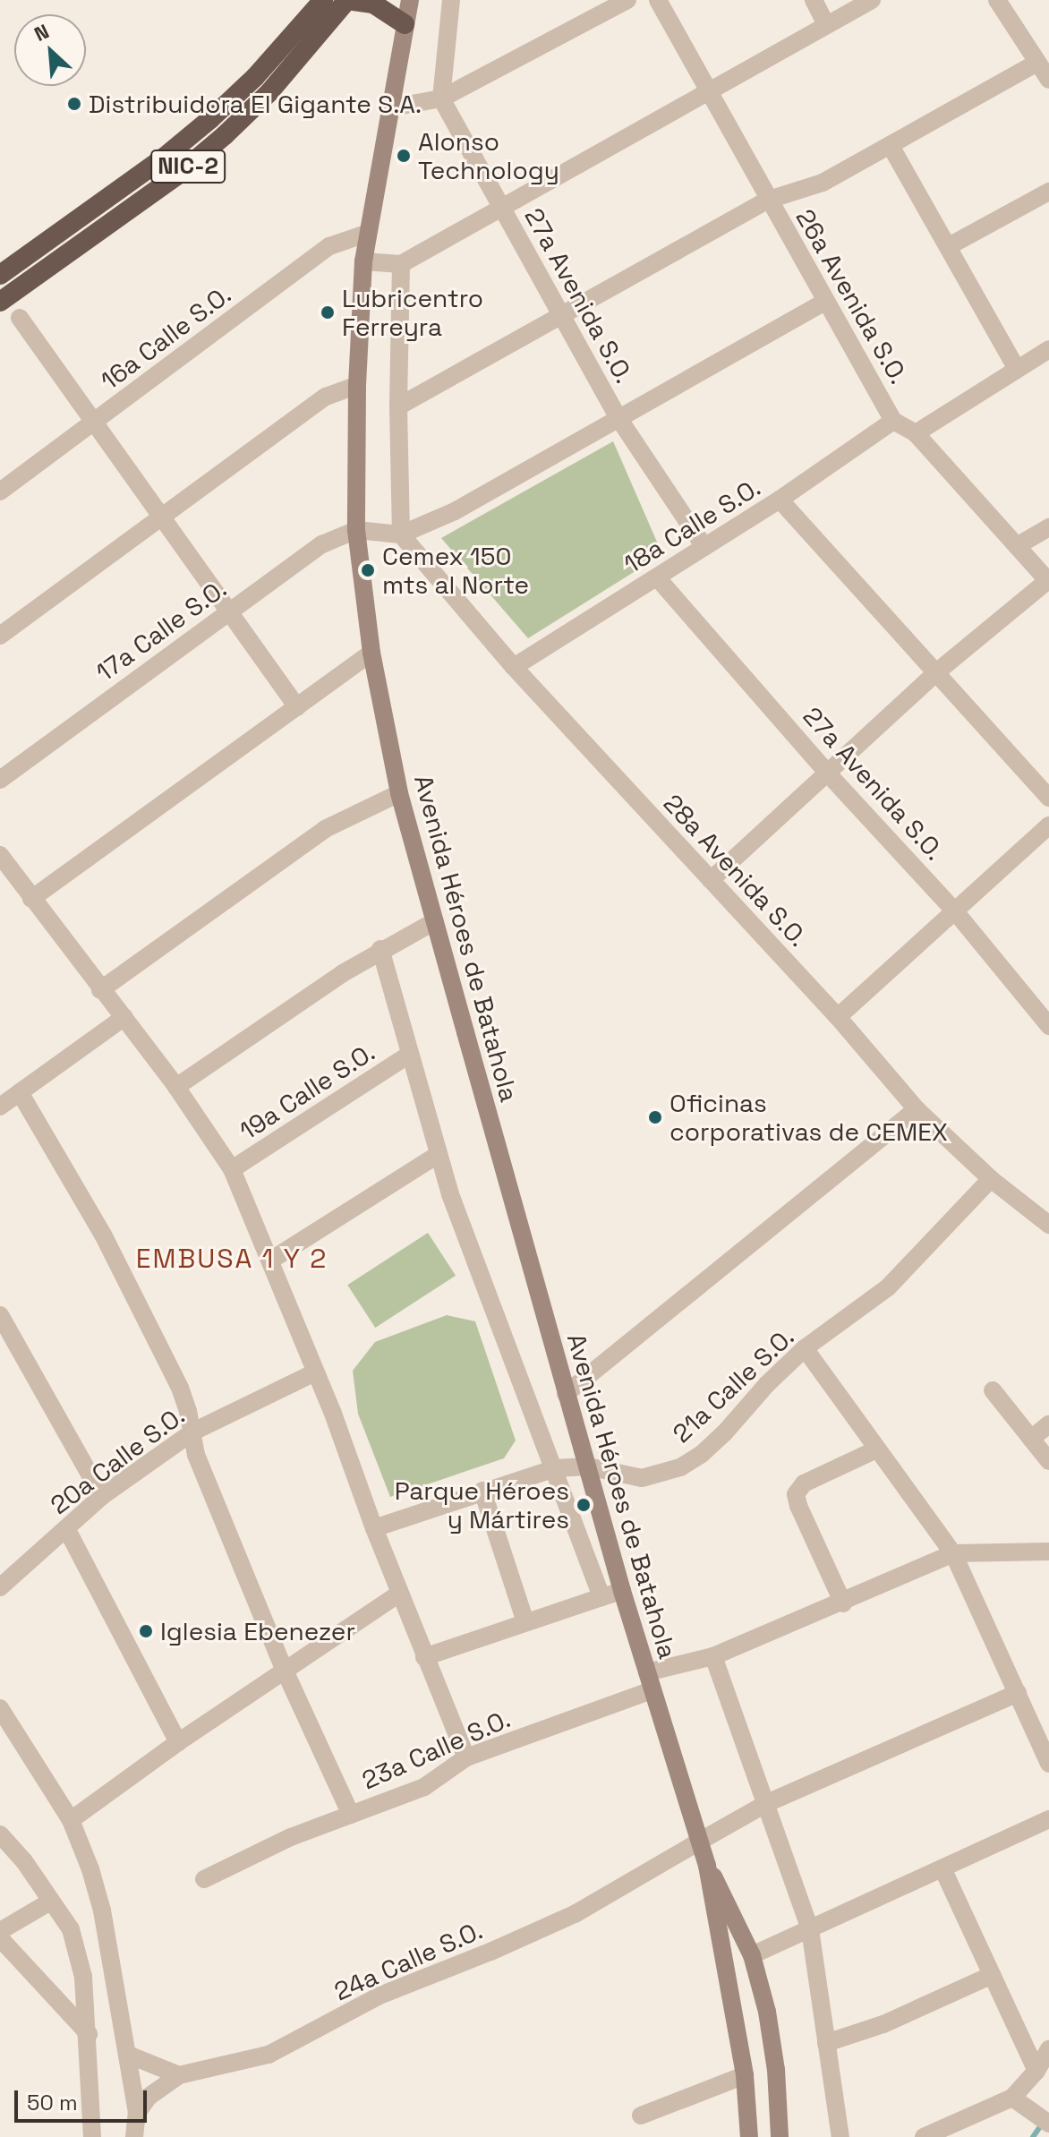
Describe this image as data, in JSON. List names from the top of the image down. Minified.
{"streets":{"highway":["NIC-2"],"main road":["Avenida Héroes de Batahola"],"street":["27a Avenida S.O.","26a Avenida S.O.","16a Calle S.O.","18a Calle S.O.","17a Calle S.O.","28a Avenida S.O.","19a Calle S.O.","21a Calle S.O.","20a Calle S.O.","23a Calle S.O.","24a Calle S.O."]},"crossings":[["27a Avenida S.O.","18a Calle S.O."],["26a Avenida S.O.","18a Calle S.O."],["16a Calle S.O.","Avenida Héroes de Batahola"],["18a Calle S.O.","28a Avenida S.O."],["17a Calle S.O.","Avenida Héroes de Batahola"],["28a Avenida S.O.","21a Calle S.O."],["Avenida Héroes de Batahola","21a Calle S.O."],["Avenida Héroes de Batahola","23a Calle S.O."],["Avenida Héroes de Batahola","24a Calle S.O."]],"districts":["EMBUSA 1 Y 2"],"places":["Distribuidora El Gigante S.A.","Alonso Technology","Lubricentro Ferreyra","Cemex 150 mts al Norte","Oficinas corporativas de CEMEX","Parque Héroes y Mártires","Iglesia Ebenezer"],"scale_bar":"50 m","north":"top left"}
